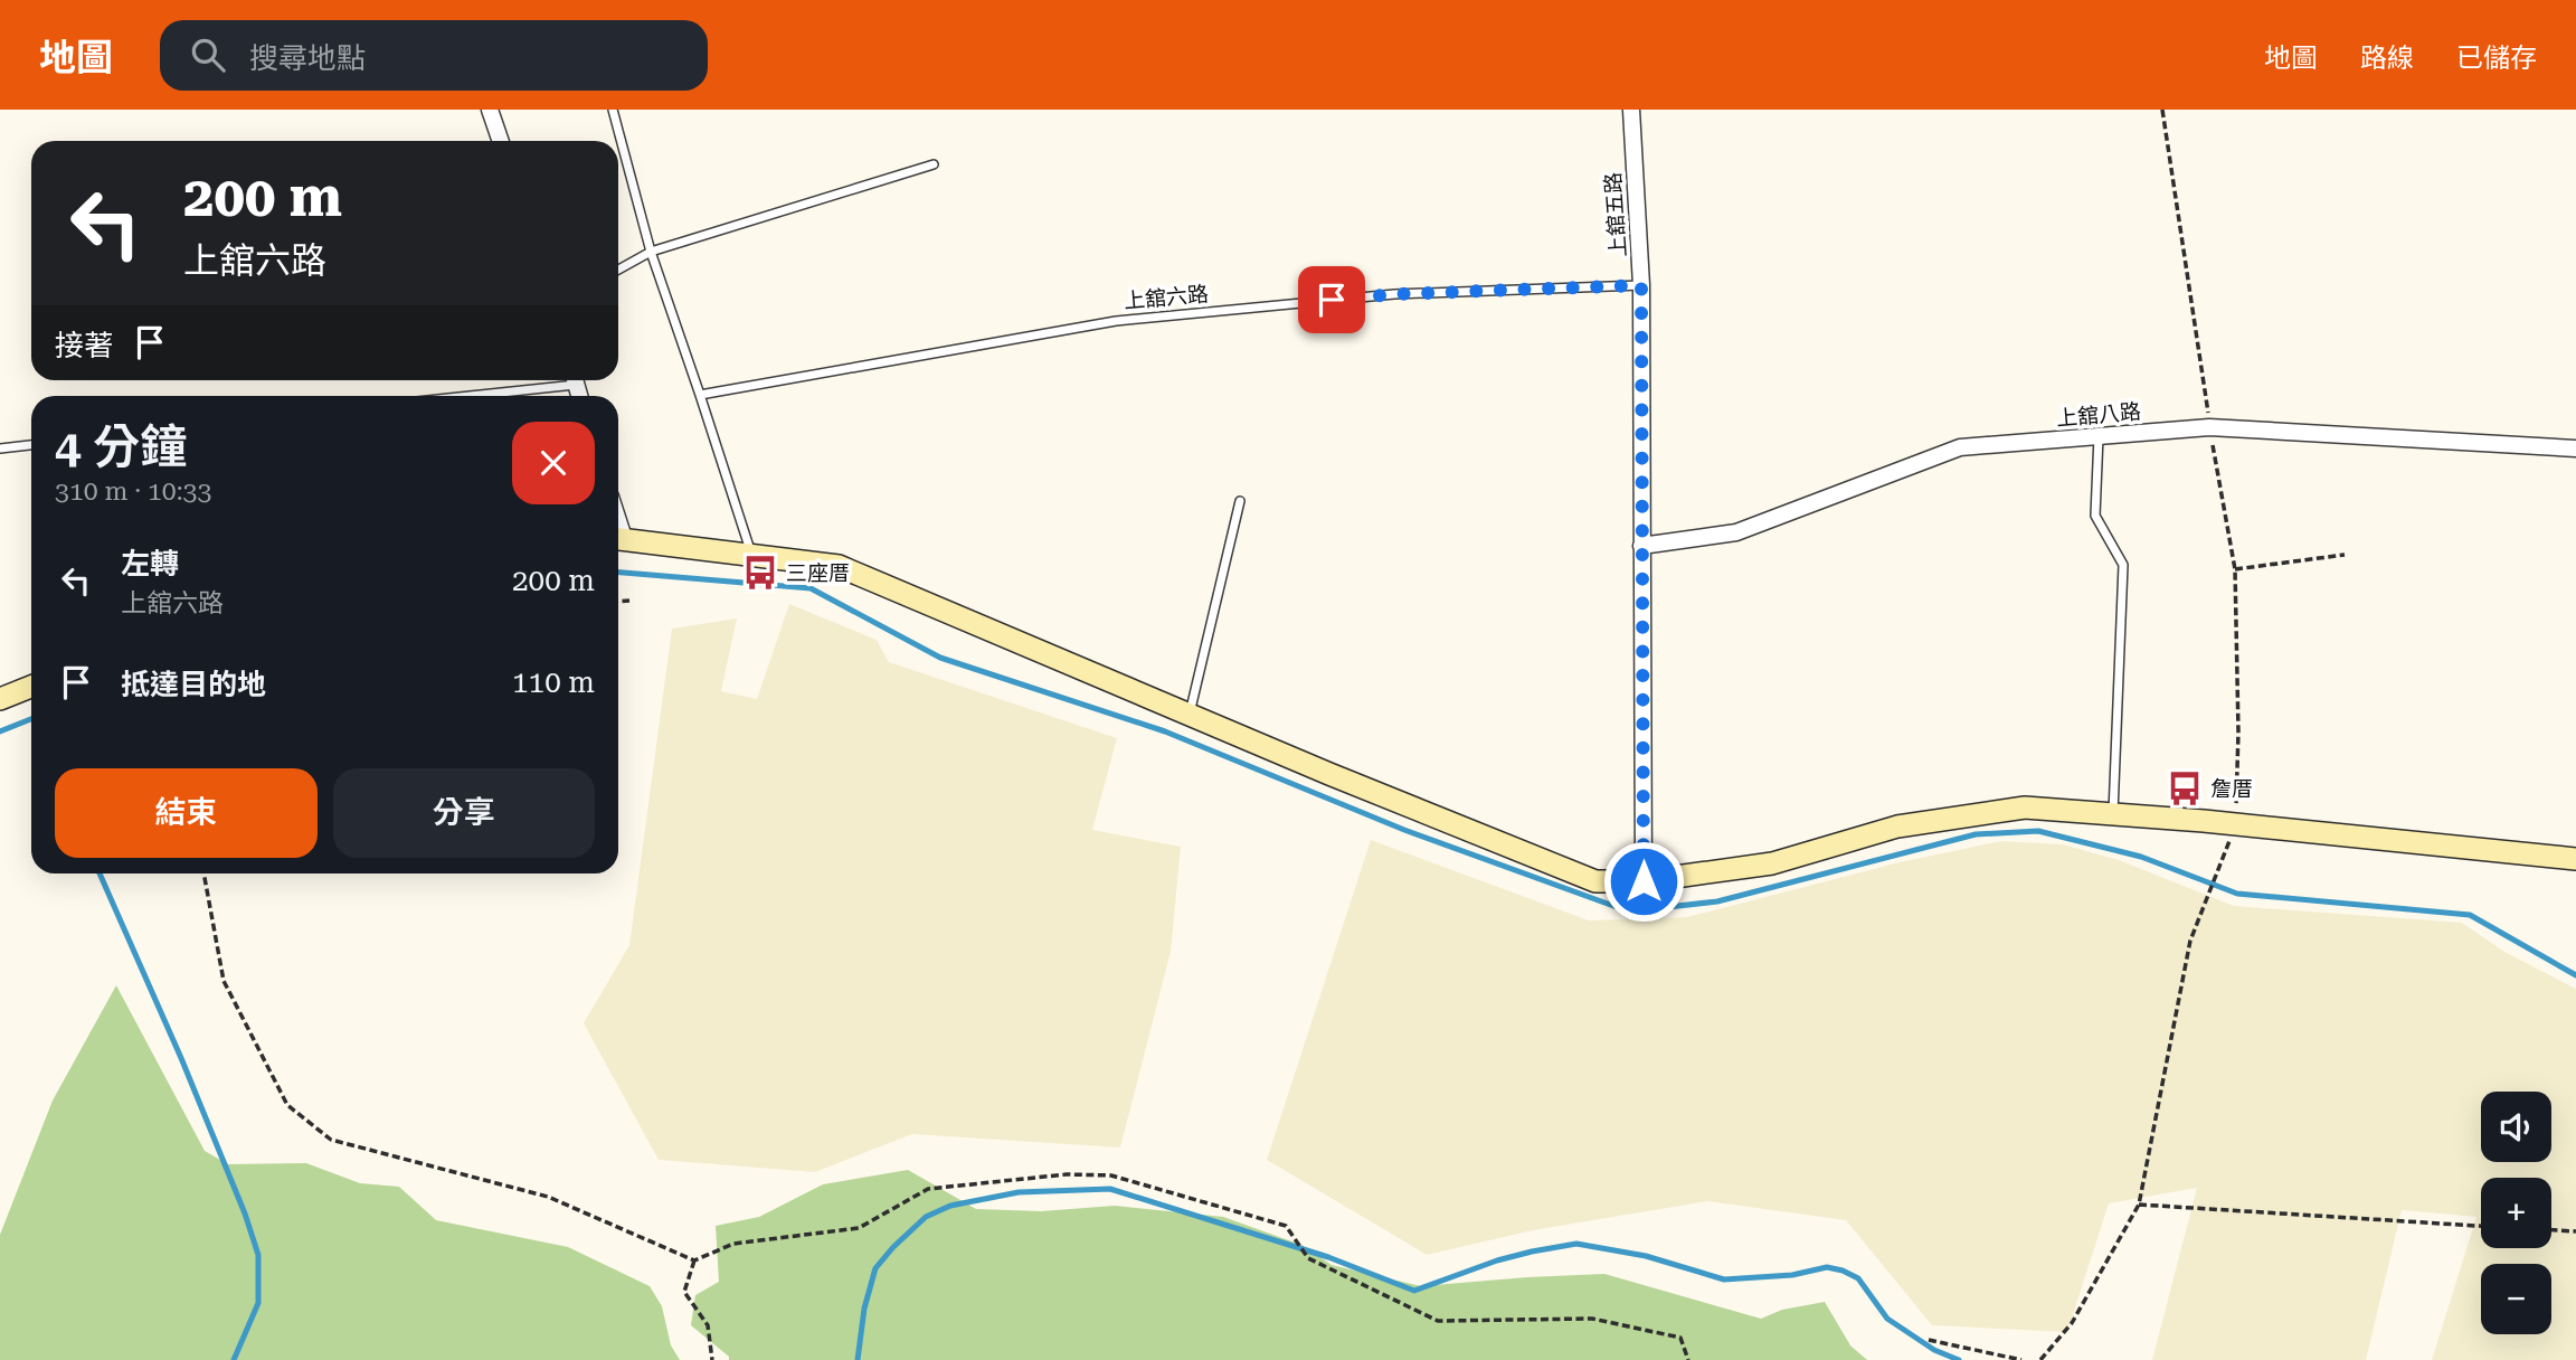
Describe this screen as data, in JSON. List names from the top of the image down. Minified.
{"streets":{"street":["上舘五路","上舘八路"],"lane":["上舘六路"]},"crossings":[["上舘五路","上舘六路"],["上舘五路","上舘八路"]],"places":{"bus stop":["三座厝","詹厝"]},"page":{"header":"地圖","search":"搜尋地點","nav":["地圖","路線","已儲存"],"turn":["200 m","上舘六路"],"then":"接著","heading":["4 分鐘","310 m · 10:33"],"list":[{"name":"左轉","note":"上舘六路","value":"200 m"},{"name":"抵達目的地","value":"110 m"}],"buttons":["結束","分享"],"map_buttons":["+","−"]}}
